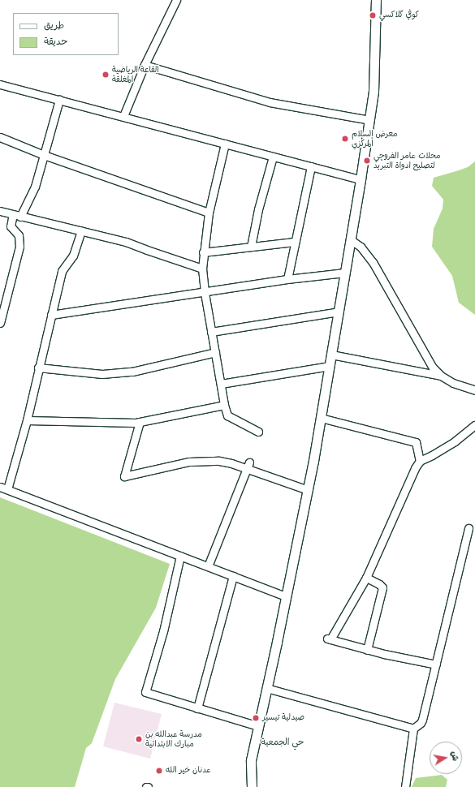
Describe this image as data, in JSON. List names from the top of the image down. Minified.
{"districts":["حي الجمعية"],"places":["كوفي گلاكسي","القاعة الرياضية المغلقة","معرض السلام المركزي","محلات عامر الفروچي لتصليح ادواة التبريد","صيدلية تيسير","مدرسة عبدالله بن مبارك الابتدائية","عدنان خير الله"],"legend":["طريق","حديقة"],"north":"right"}
